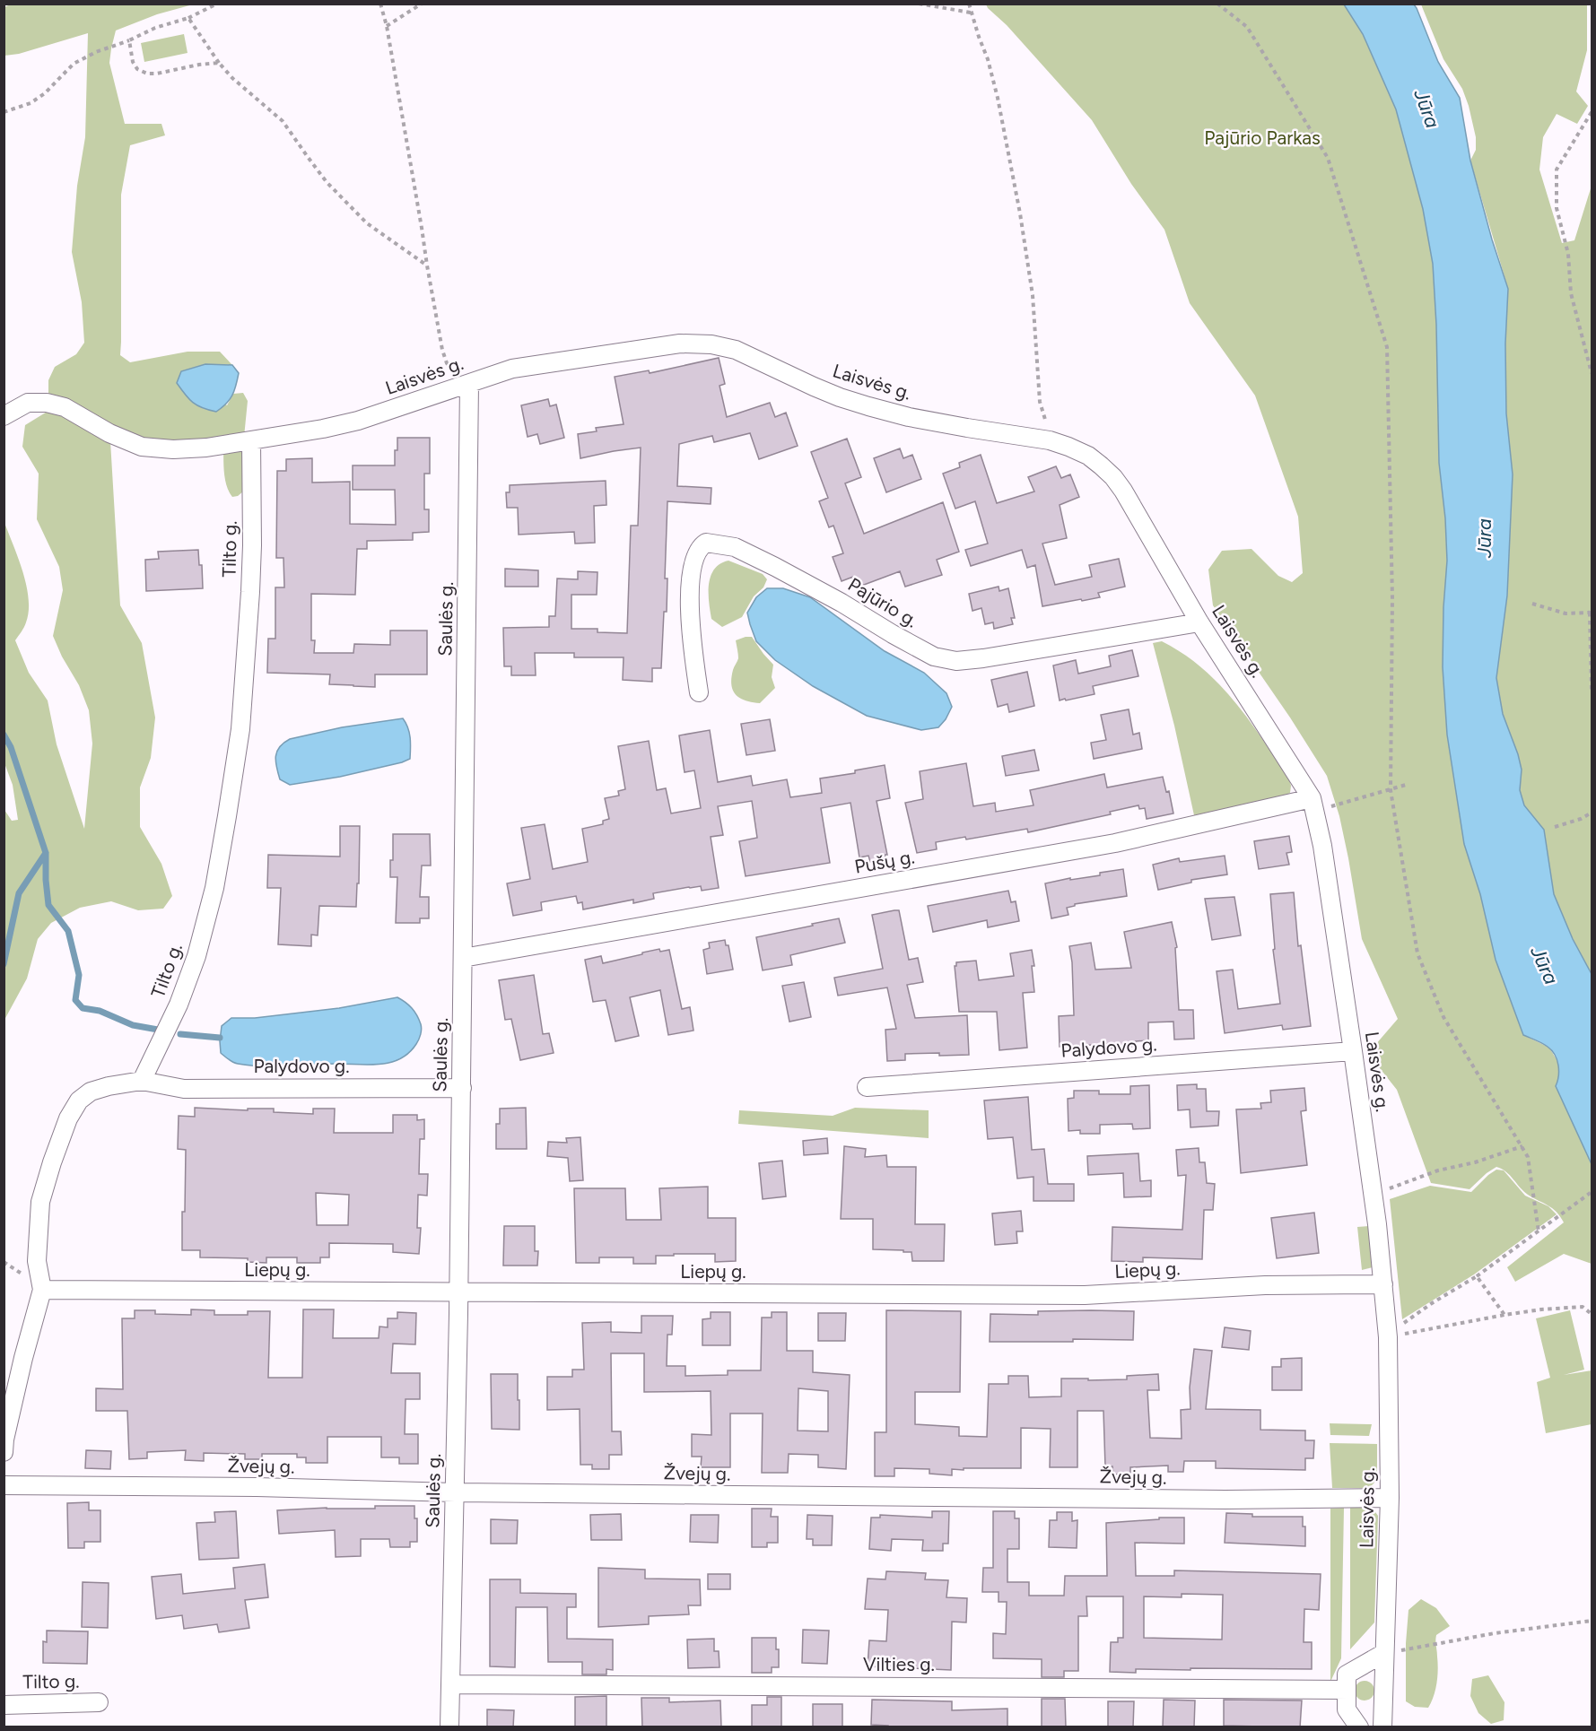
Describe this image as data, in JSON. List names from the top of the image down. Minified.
{"streets":{"street":["Laisvės g.","Tilto g.","Pajūrio g.","Saulės g.","Pušų g.","Palydovo g.","Liepų g.","Žvejų g.","Vilties g."]},"crossings":[["Laisvės g.","Tilto g."],["Laisvės g.","Pajūrio g."],["Laisvės g.","Saulės g."],["Laisvės g.","Pušų g."],["Laisvės g.","Palydovo g."],["Laisvės g.","Liepų g."],["Laisvės g.","Žvejų g."],["Tilto g.","Palydovo g."],["Saulės g.","Pušų g."],["Saulės g.","Palydovo g."],["Saulės g.","Liepų g."],["Saulės g.","Žvejų g."],["Saulės g.","Vilties g."]],"water":["Jūra"],"parks":["Pajūrio Parkas"]}
